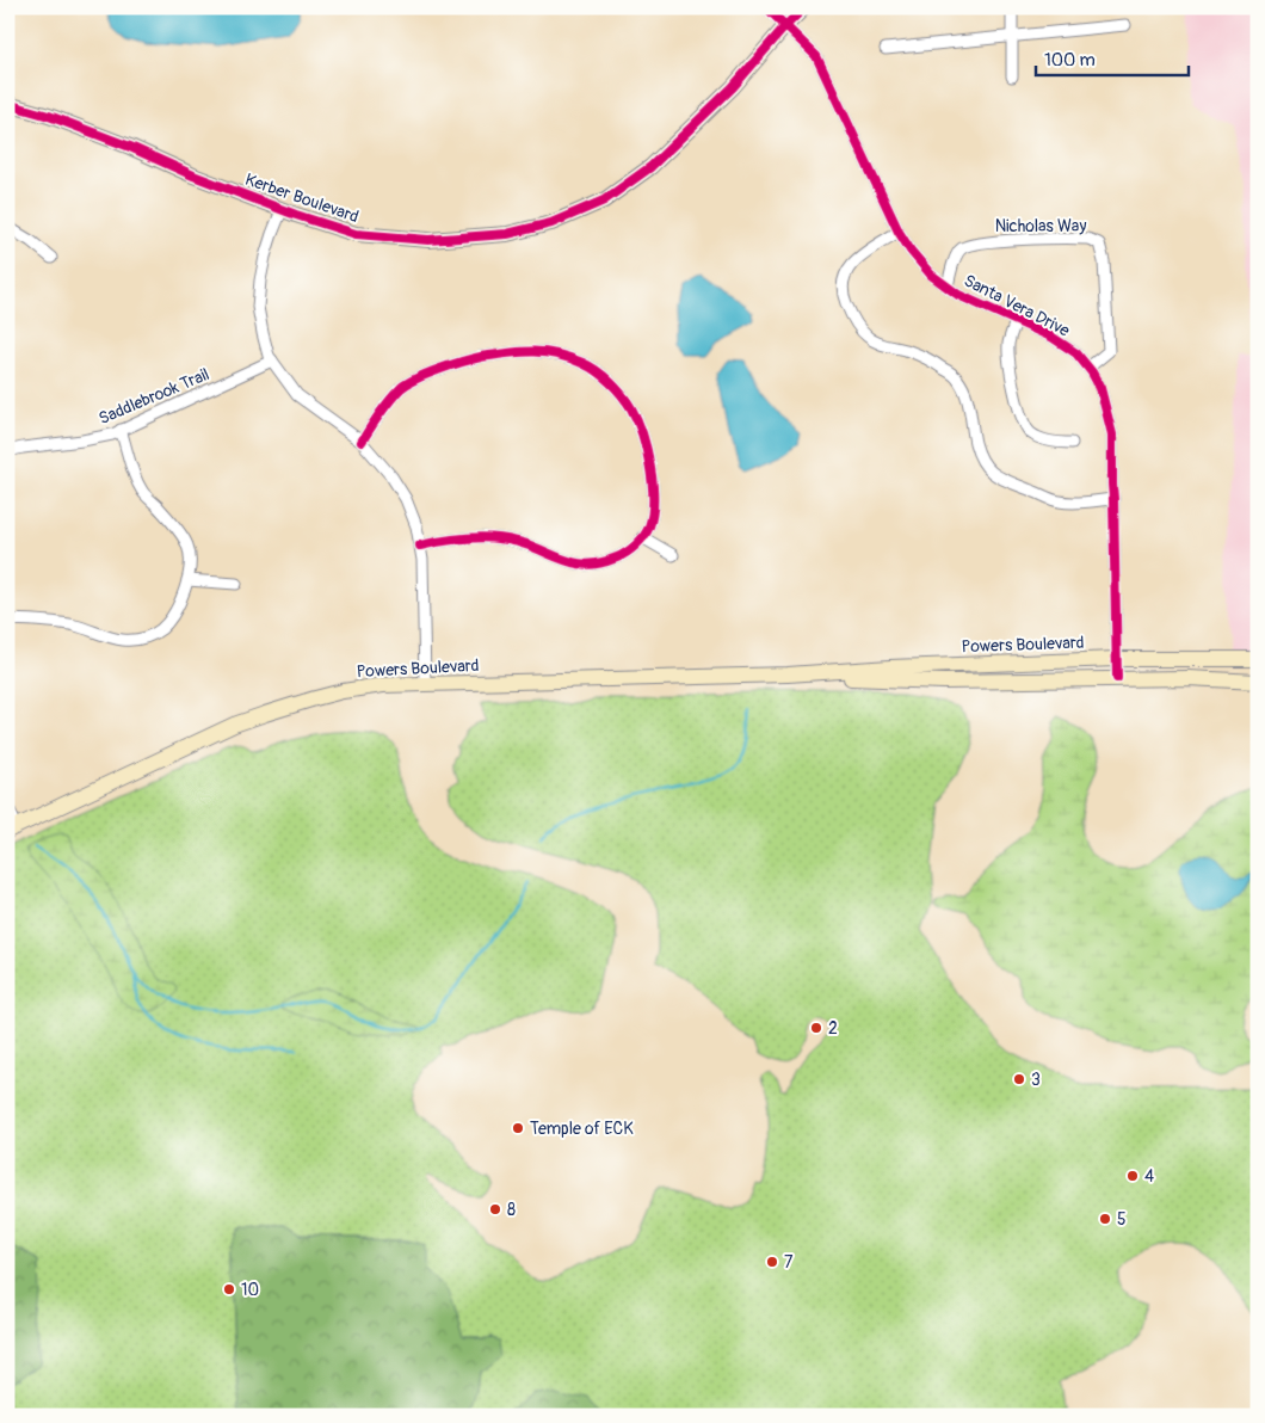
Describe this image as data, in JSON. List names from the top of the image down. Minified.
{"streets":{"main road":["Kerber Boulevard","Powers Boulevard"],"street":["Nicholas Way","Santa Vera Drive","Saddlebrook Trail"]},"crossings":[["Kerber Boulevard","Santa Vera Drive"],["Nicholas Way","Santa Vera Drive"],["Santa Vera Drive","Powers Boulevard"]],"places":["2","3","Temple of ECK","4","8","5","7","10"],"scale_bar":"100 m"}
